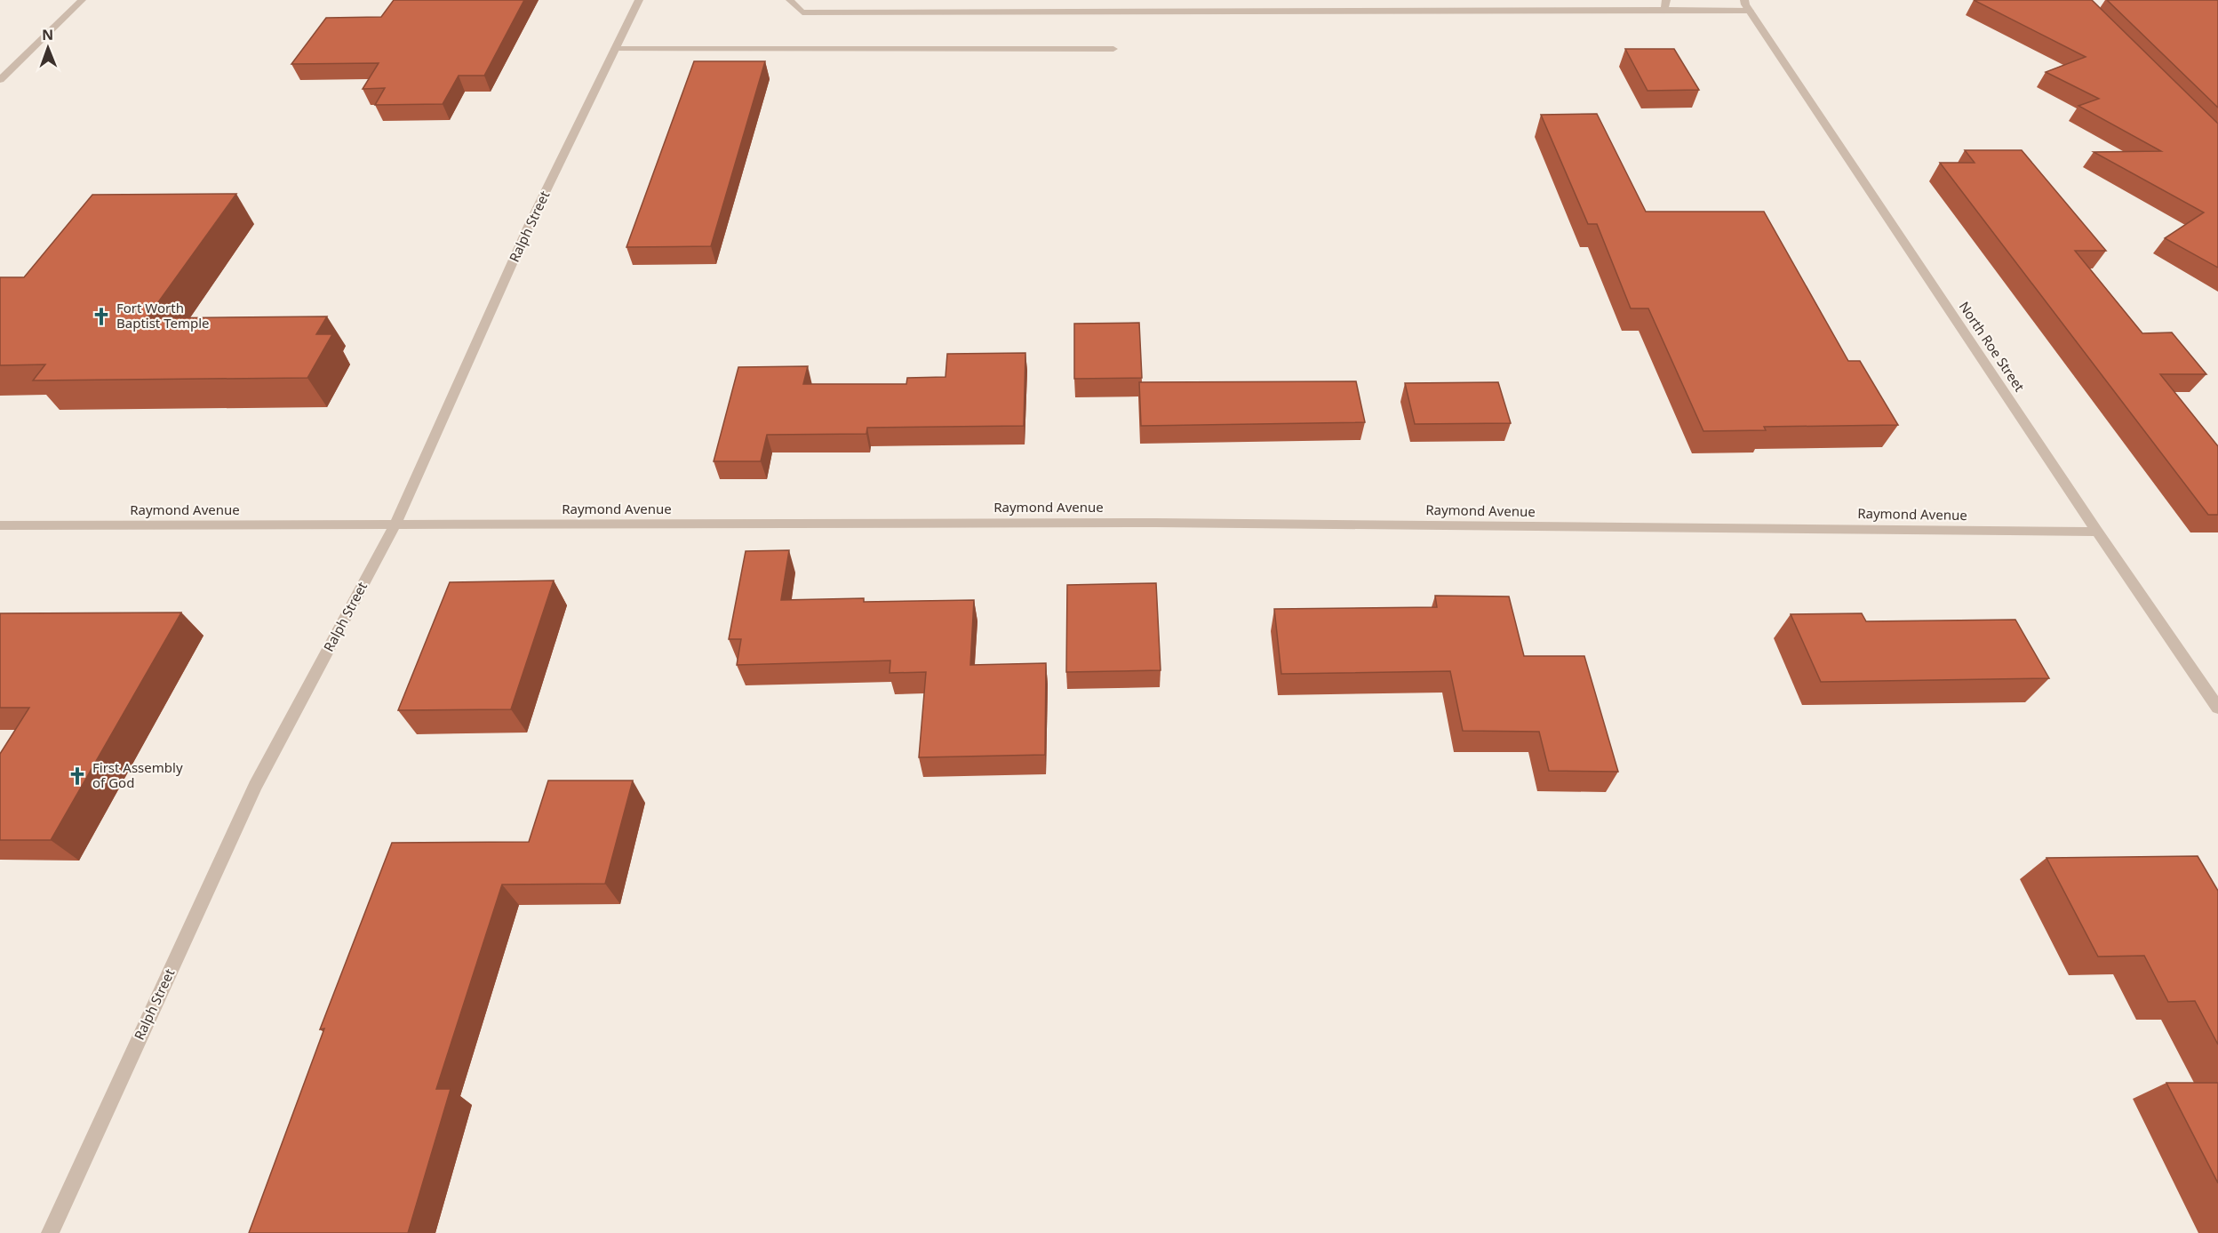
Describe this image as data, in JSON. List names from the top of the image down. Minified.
{"streets":{"street":["Ralph Street","North Roe Street","Raymond Avenue"]},"crossings":[["Ralph Street","Raymond Avenue"],["North Roe Street","Raymond Avenue"]],"places":{"church":["Fort Worth Baptist Temple","First Assembly of God"]},"north":"top"}
